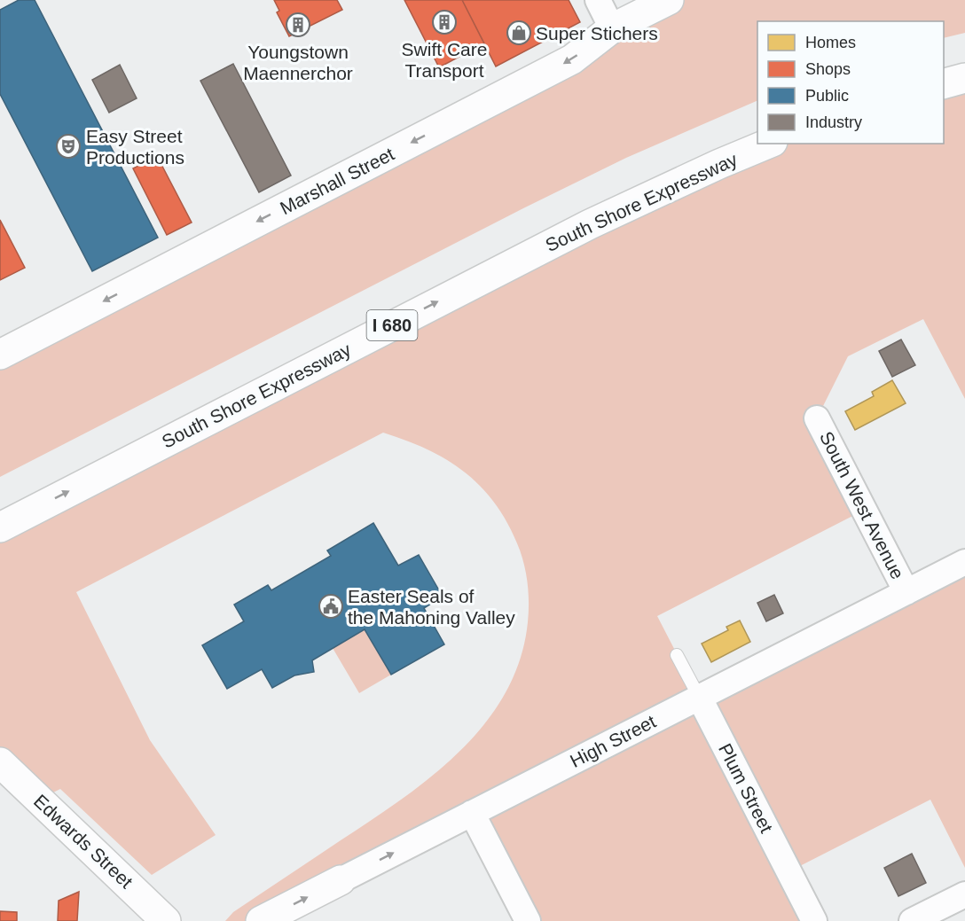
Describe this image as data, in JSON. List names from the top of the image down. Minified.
{"streets":{"main road":["Marshall Street","South Shore Expressway","I 680","High Street","Edwards Street"],"street":["South West Avenue","Plum Street"]},"crossings":[["South West Avenue","High Street"],["High Street","Plum Street"]],"one_way":["Marshall Street","South Shore Expressway"],"places":{"building":["Swift Care Transport","Youngstown Maennerchor"],"shop":["Super Stichers"],"theatre":["Easy Street Productions"],"public building":["Easter Seals of the Mahoning Valley"]},"legend":["Homes","Shops","Public","Industry"]}
